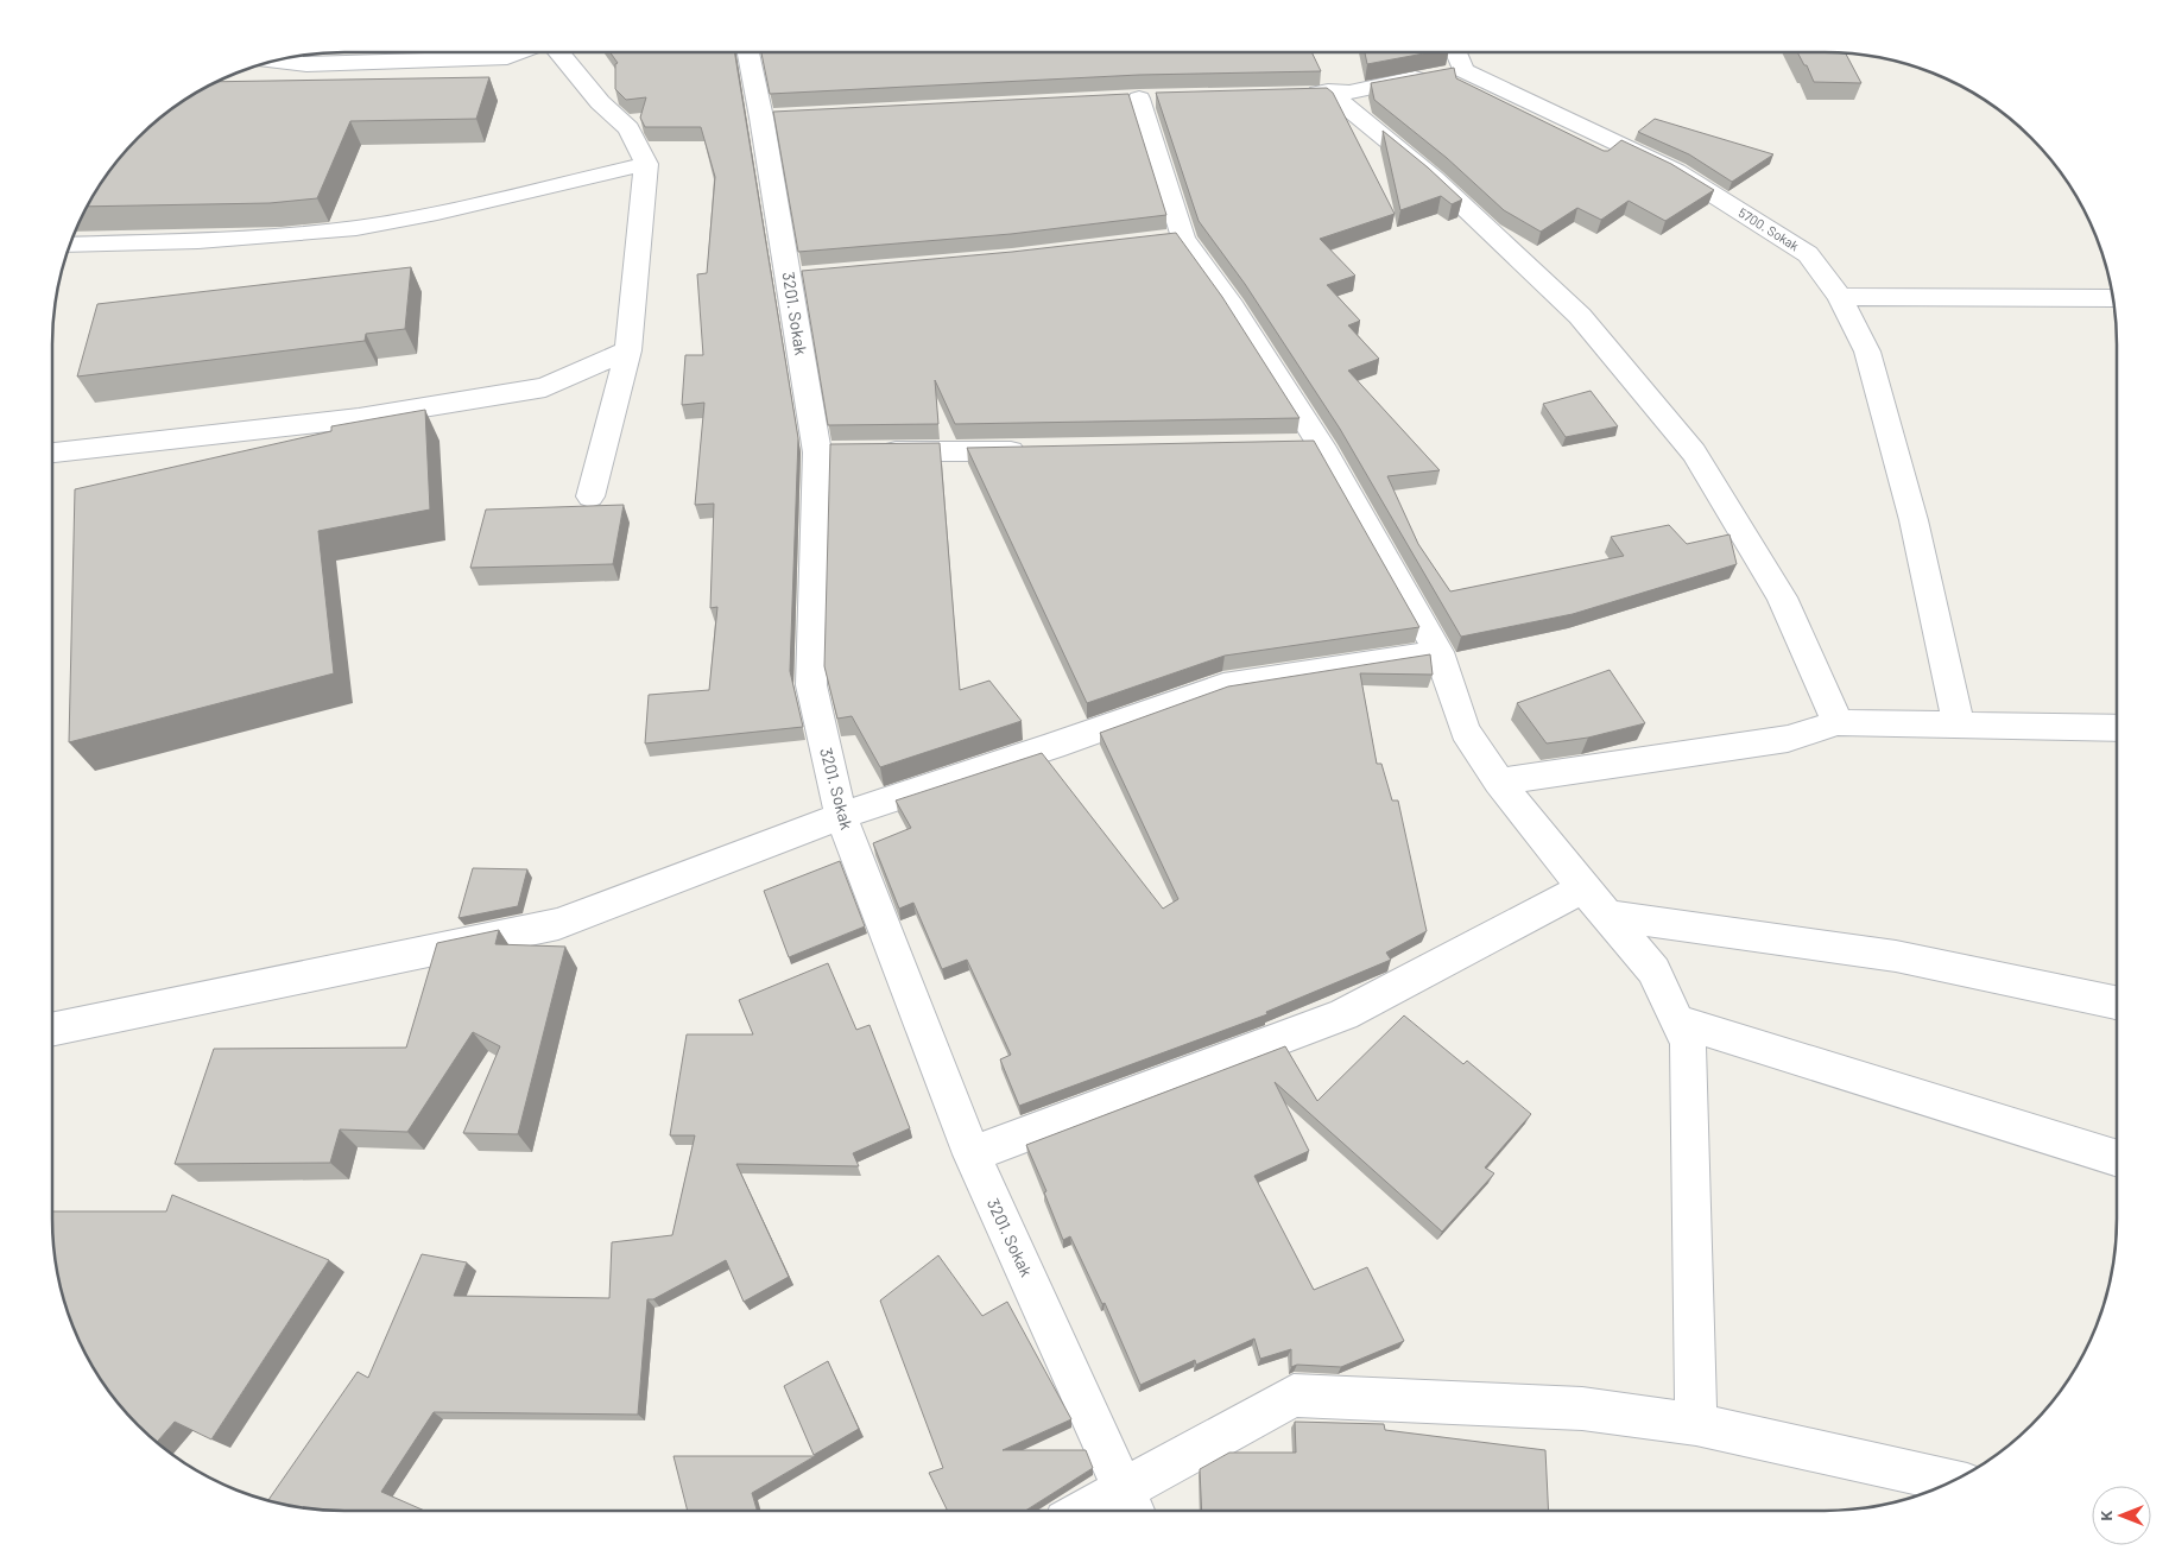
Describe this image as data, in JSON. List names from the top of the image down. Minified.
{"streets":{"street":["5700. Sokak","3201. Sokak"]},"north":"left"}
